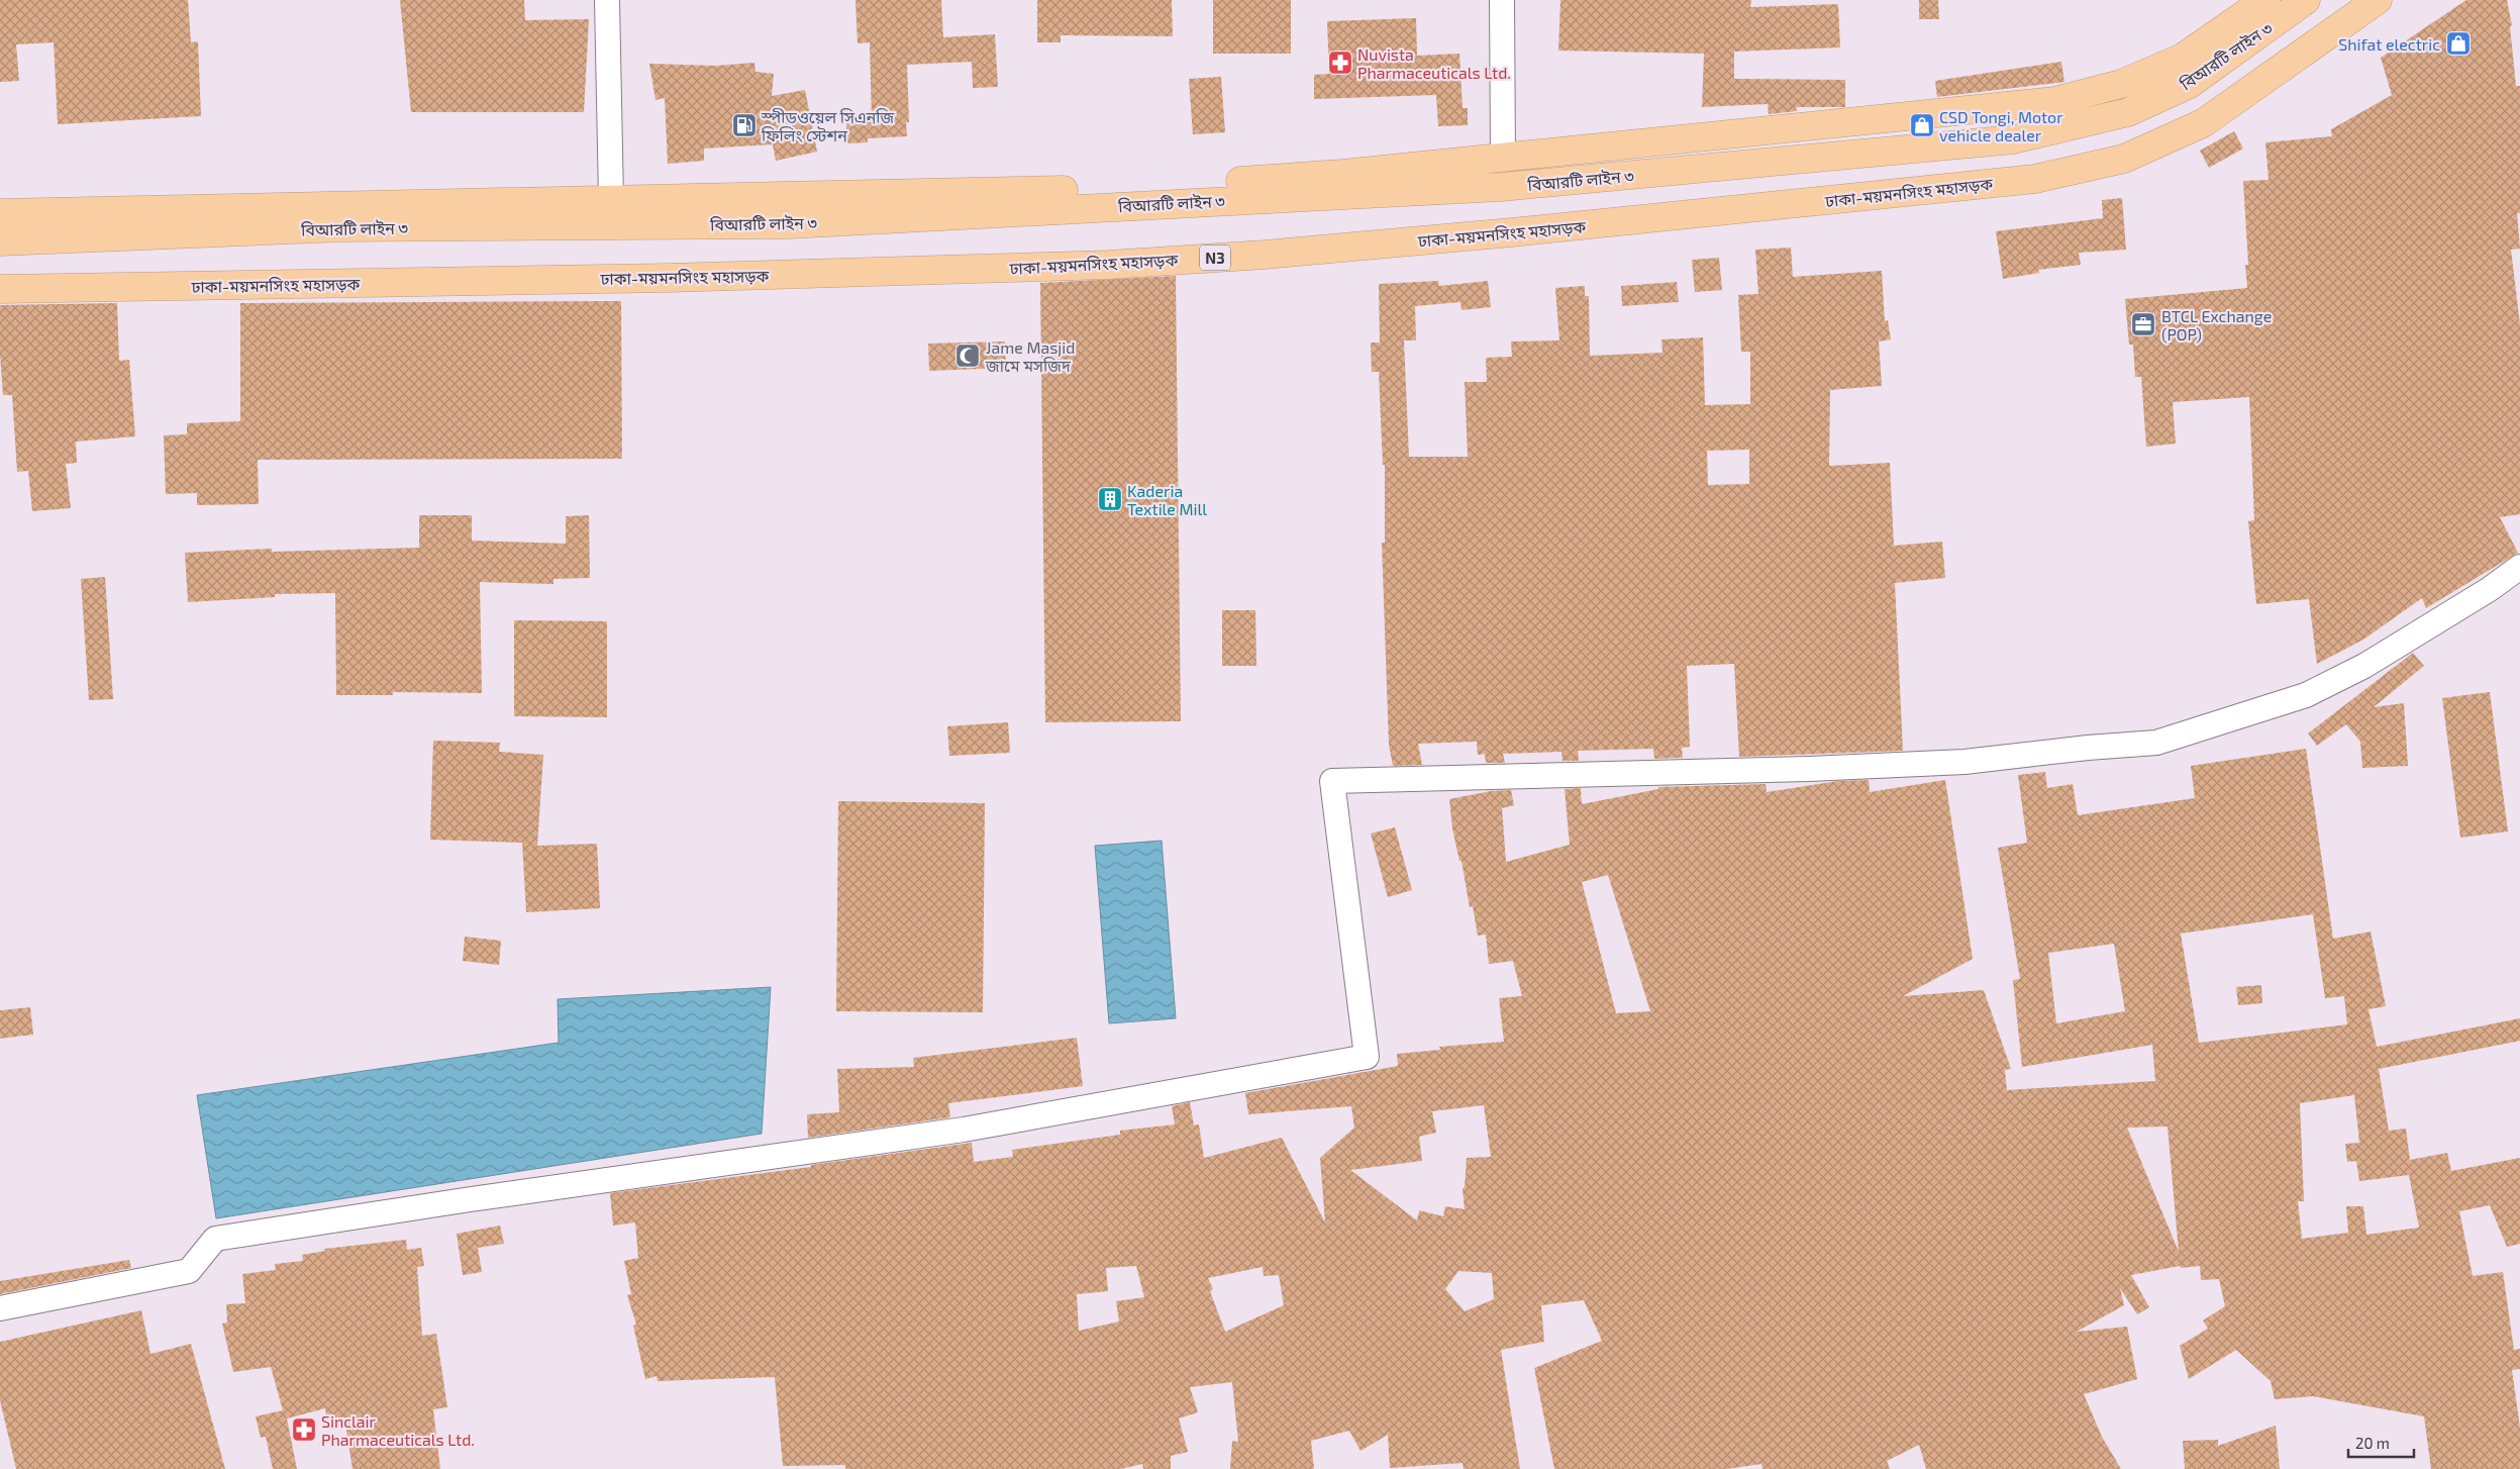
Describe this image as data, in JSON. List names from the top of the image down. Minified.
{"streets":{"highway":["বিআরটি লাইন ৩","ঢাকা-ময়মনসিংহ মহাসড়ক","N3"]},"places":{"shop":["Shifat electric","CSD Tongi, Motor vehicle dealer"],"pharmacy":["Nuvista Pharmaceuticals Ltd.","Sinclair Pharmaceuticals Ltd."],"fuel station":["স্পীডওয়েল সিএনজি ফিলিং স্টেশন"],"office":["BTCL Exchange (POP)"],"mosque":["Jame Masjid জামে মসজিদ"],"building":["Kaderia Textile Mill"]},"scale_bar":"20 m"}
